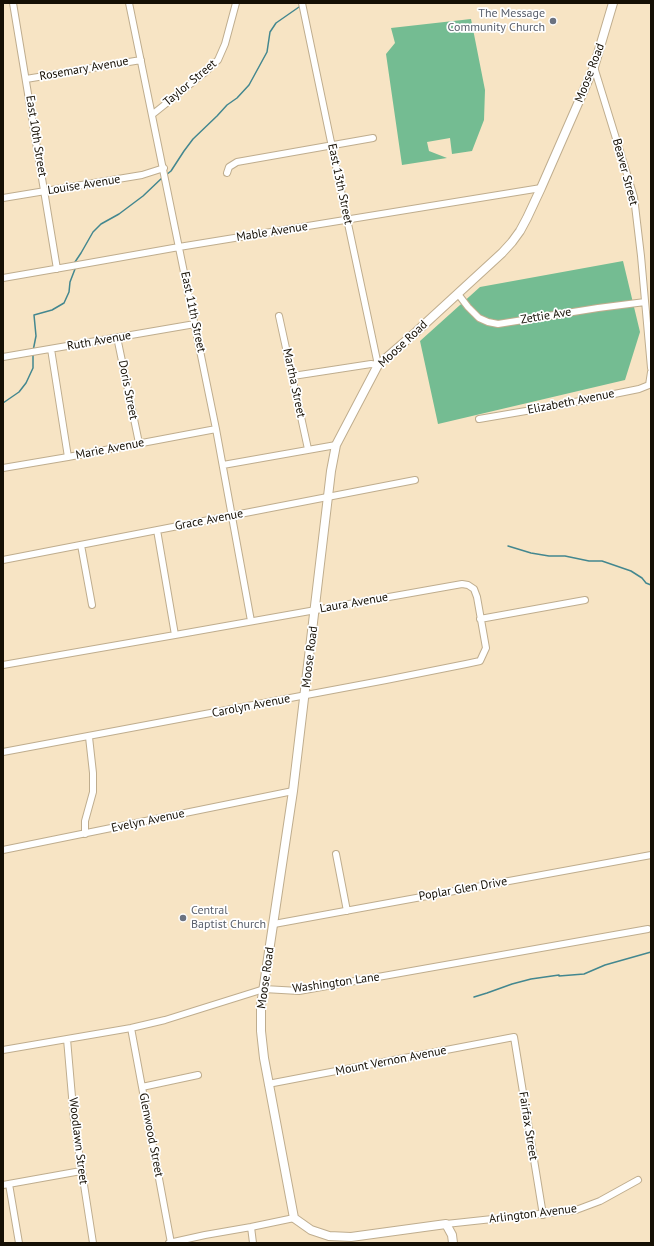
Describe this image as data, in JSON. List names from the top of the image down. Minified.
{"streets":{"street":["Rosemary Avenue","Moose Road","Taylor Street","East 10th Street","Beaver Street","East 13th Street","Louise Avenue","Mable Avenue","East 11th Street","Zettie Ave","Ruth Avenue","Martha Street","Doris Street","Elizabeth Avenue","Marie Avenue","Grace Avenue","Laura Avenue","Carolyn Avenue","Evelyn Avenue","Poplar Glen Drive","Washington Lane","Mount Vernon Avenue","Fairfax Street","Glenwood Street","Woodlawn Street","Arlington Avenue"]},"crossings":[["Rosemary Avenue","East 10th Street"],["Rosemary Avenue","East 11th Street"],["Moose Road","Beaver Street"],["Moose Road","East 13th Street"],["Moose Road","Mable Avenue"],["Moose Road","Zettie Ave"],["Moose Road","Grace Avenue"],["Moose Road","Laura Avenue"],["Moose Road","Carolyn Avenue"],["Moose Road","Evelyn Avenue"],["Moose Road","Poplar Glen Drive"],["Moose Road","Washington Lane"],["Moose Road","Mount Vernon Avenue"],["Taylor Street","East 11th Street"],["East 10th Street","Louise Avenue"],["East 10th Street","Mable Avenue"],["Beaver Street","Zettie Ave"],["East 13th Street","Mable Avenue"],["Louise Avenue","East 11th Street"],["Mable Avenue","East 11th Street"],["East 11th Street","Ruth Avenue"],["East 11th Street","Marie Avenue"],["East 11th Street","Grace Avenue"],["East 11th Street","Laura Avenue"],["Ruth Avenue","Doris Street"],["Doris Street","Marie Avenue"],["Laura Avenue","Carolyn Avenue"],["Washington Lane","Glenwood Street"],["Washington Lane","Woodlawn Street"],["Mount Vernon Avenue","Fairfax Street"],["Fairfax Street","Arlington Avenue"]],"places":["The Message Community Church","Central Baptist Church"]}
